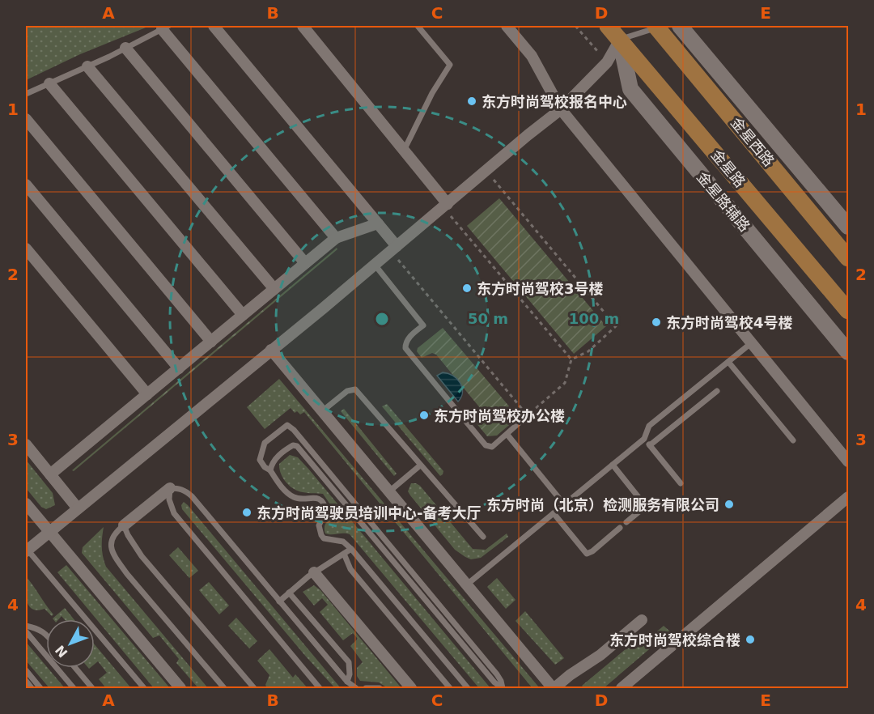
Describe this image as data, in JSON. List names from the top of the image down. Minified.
{"streets":{"main road":["金星西路","金星路"],"street":["金星路辅路"]},"crossings":[["金星路","金星路辅路"]],"places":["东方时尚驾校报名中心","东方时尚驾校3号楼","东方时尚驾校4号楼","东方时尚驾校办公楼","东方时尚（北京）检测服务有限公司","东方时尚驾驶员培训中心-备考大厅","东方时尚驾校综合楼"],"north":"bottom left","grid":{"columns":["A","B","C","D","E"],"rows":["1","2","3","4"]},"rings":["50 m","100 m"]}
